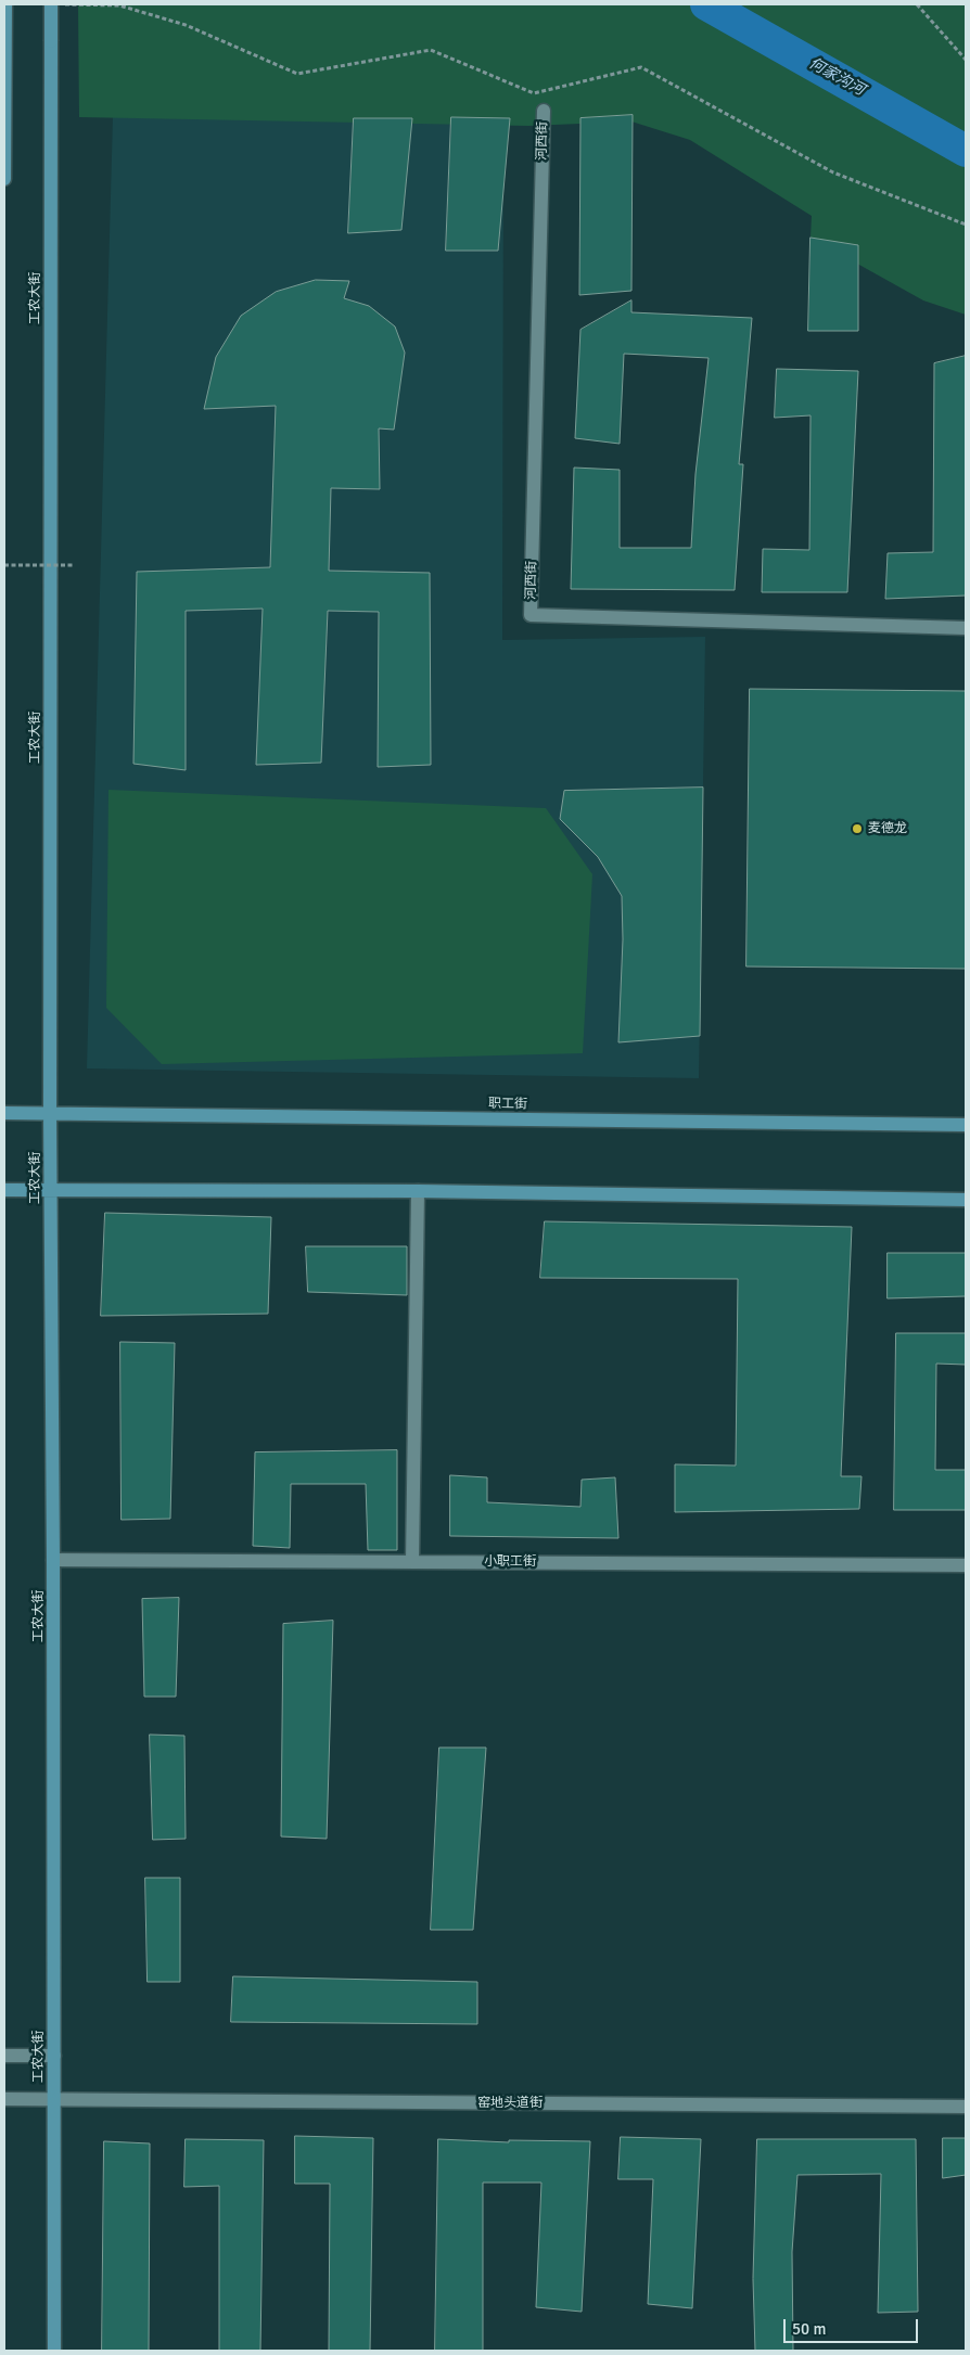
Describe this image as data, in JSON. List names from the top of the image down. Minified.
{"streets":{"main road":["工农大街","职工街"],"street":["河西街","小职工街","窑地头道街"]},"crossings":[["工农大街","职工街"],["工农大街","小职工街"],["工农大街","窑地头道街"]],"water":["何家沟河"],"places":["麦德龙"],"scale_bar":"50 m"}
